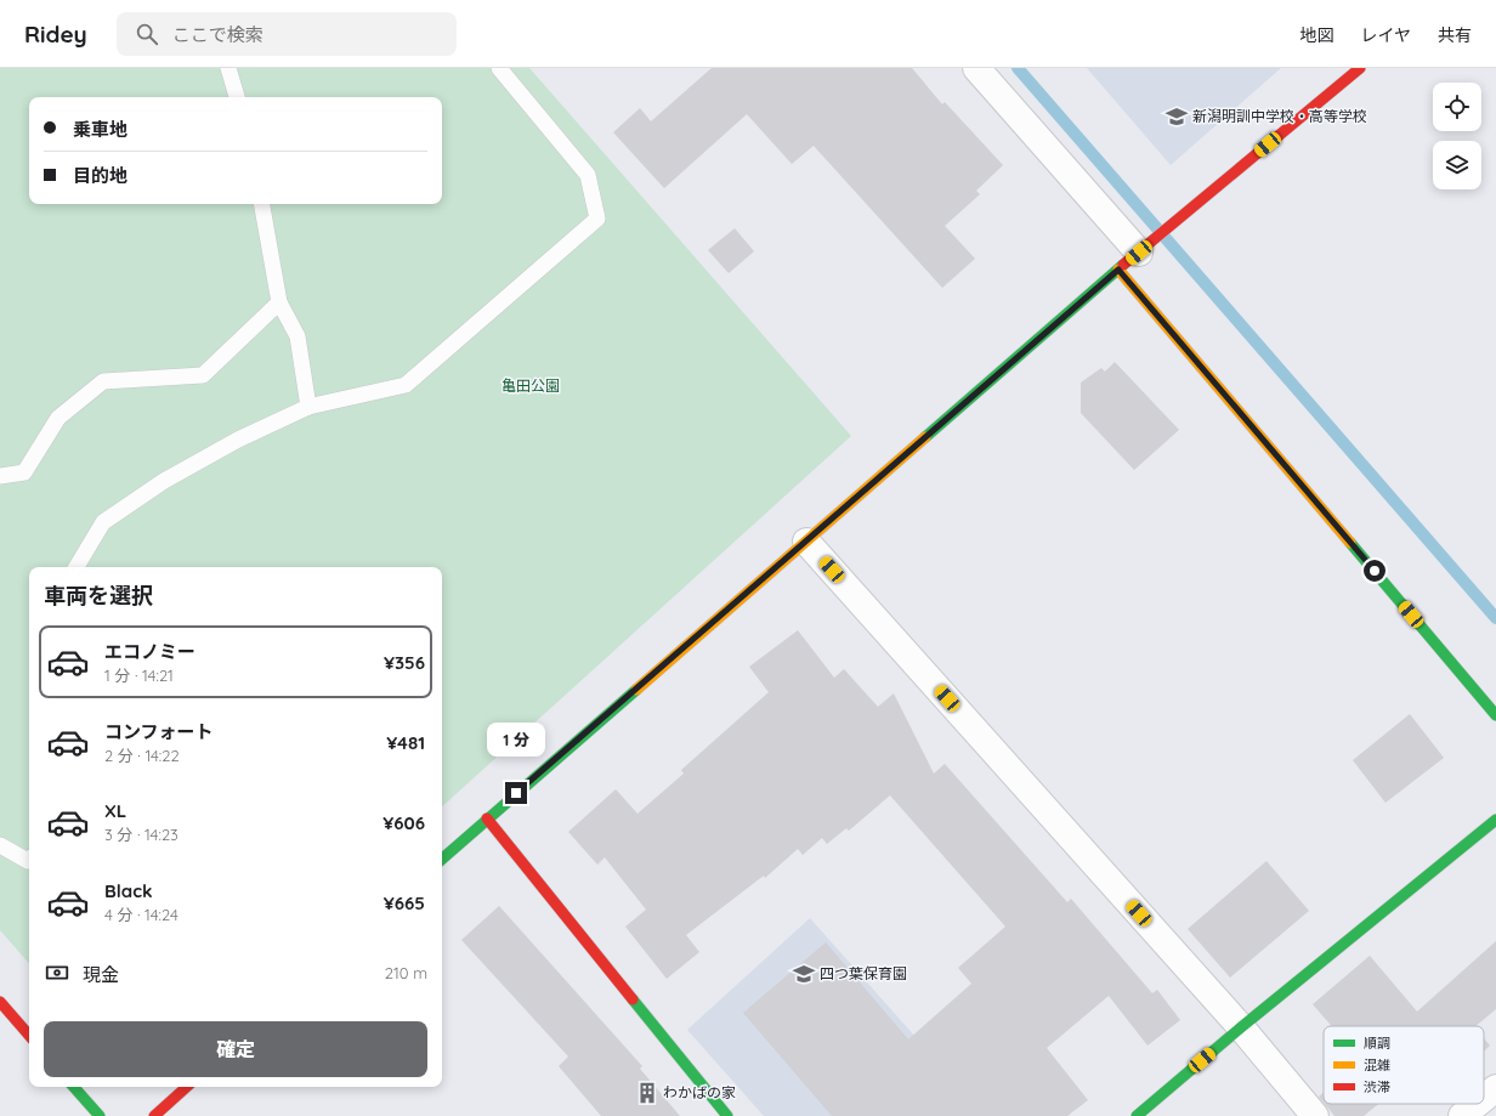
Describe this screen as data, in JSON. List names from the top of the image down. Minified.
{"parks":["亀田公園"],"places":{"school or university":["新潟明訓中学校・高等学校","四つ葉保育園"],"building":["わかばの家"]},"legend":["順調","混雑","渋滞"],"page":{"header":"Ridey","search":"ここで検索","nav":["地図","レイヤ","共有"],"banner":["乗車地","目的地"],"heading":"車両を選択","list":[{"name":"エコノミー","note":"1 分 · 14:21","value":"¥356"},{"name":"コンフォート","note":"2 分 · 14:22","value":"¥481"},{"name":"XL","note":"3 分 · 14:23","value":"¥606"},{"name":"Black","note":"4 分 · 14:24","value":"¥665"}],"bubble":"1 分","pay":["現金","210 m"],"buttons":"確定"}}
